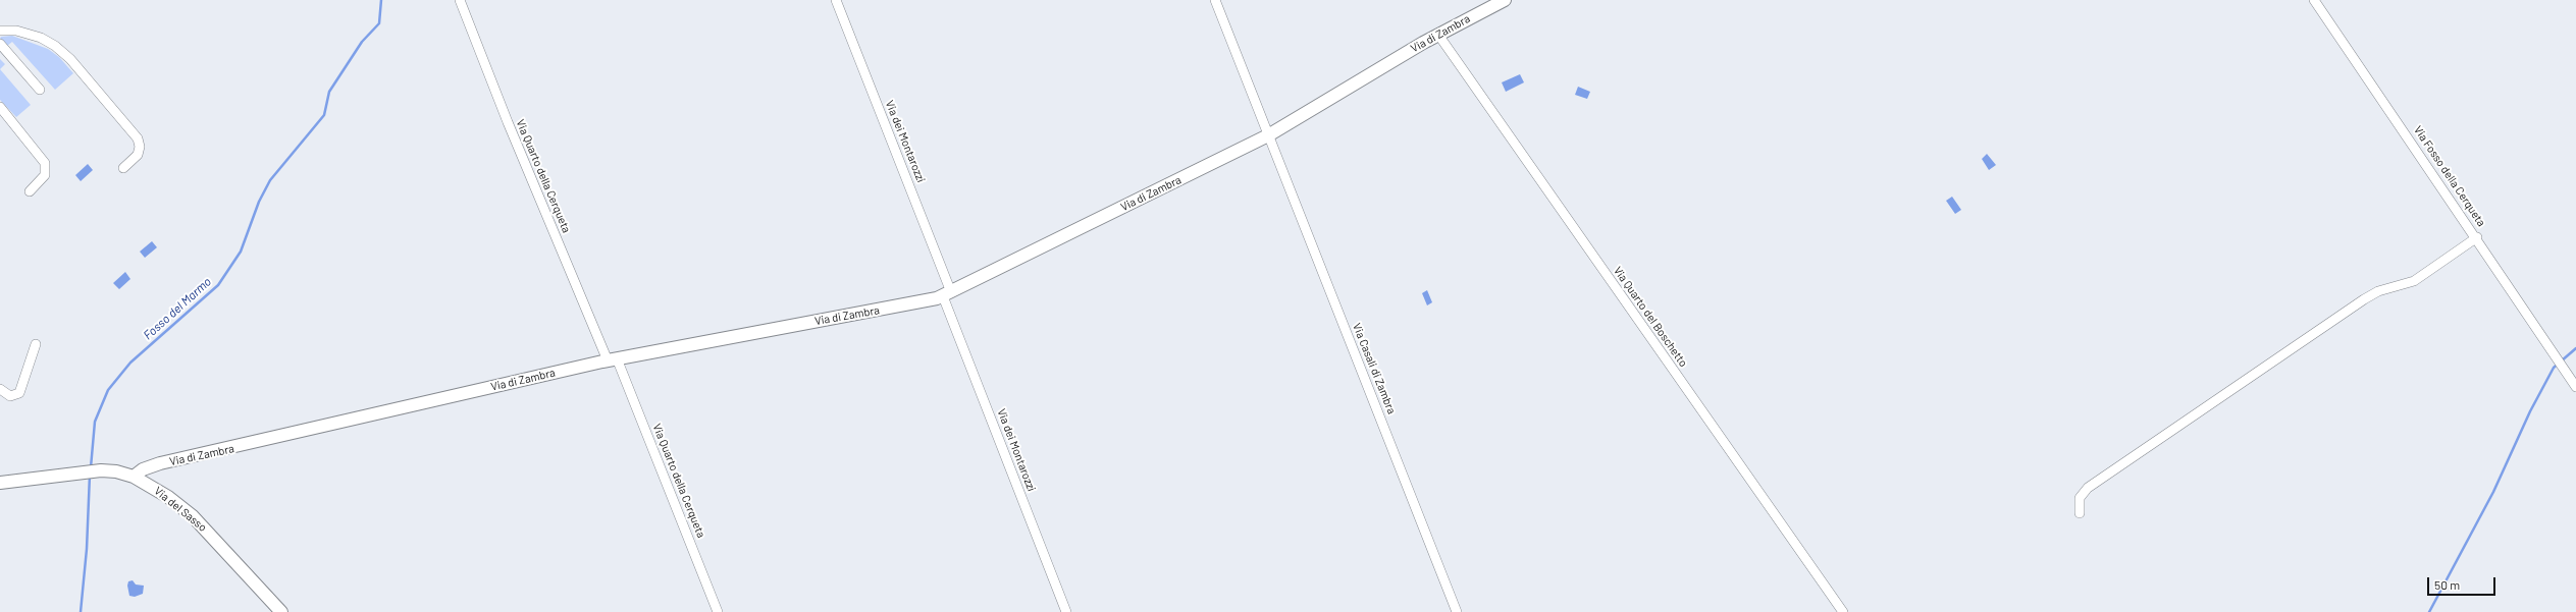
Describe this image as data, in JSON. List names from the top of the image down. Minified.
{"streets":{"street":["Via di Zambra","Via dei Montarozzi","Via Quarto della Cerqueta","Via Fosso della Cerqueta","Via Quarto del Boschetto","Via Casali di Zambra","Via del Sasso"]},"crossings":[["Via di Zambra","Via dei Montarozzi"],["Via di Zambra","Via Quarto della Cerqueta"],["Via di Zambra","Via Quarto del Boschetto"],["Via di Zambra","Via Casali di Zambra"],["Via di Zambra","Via del Sasso"]],"water":["Fosso del Marmo"],"scale_bar":"50 m"}
